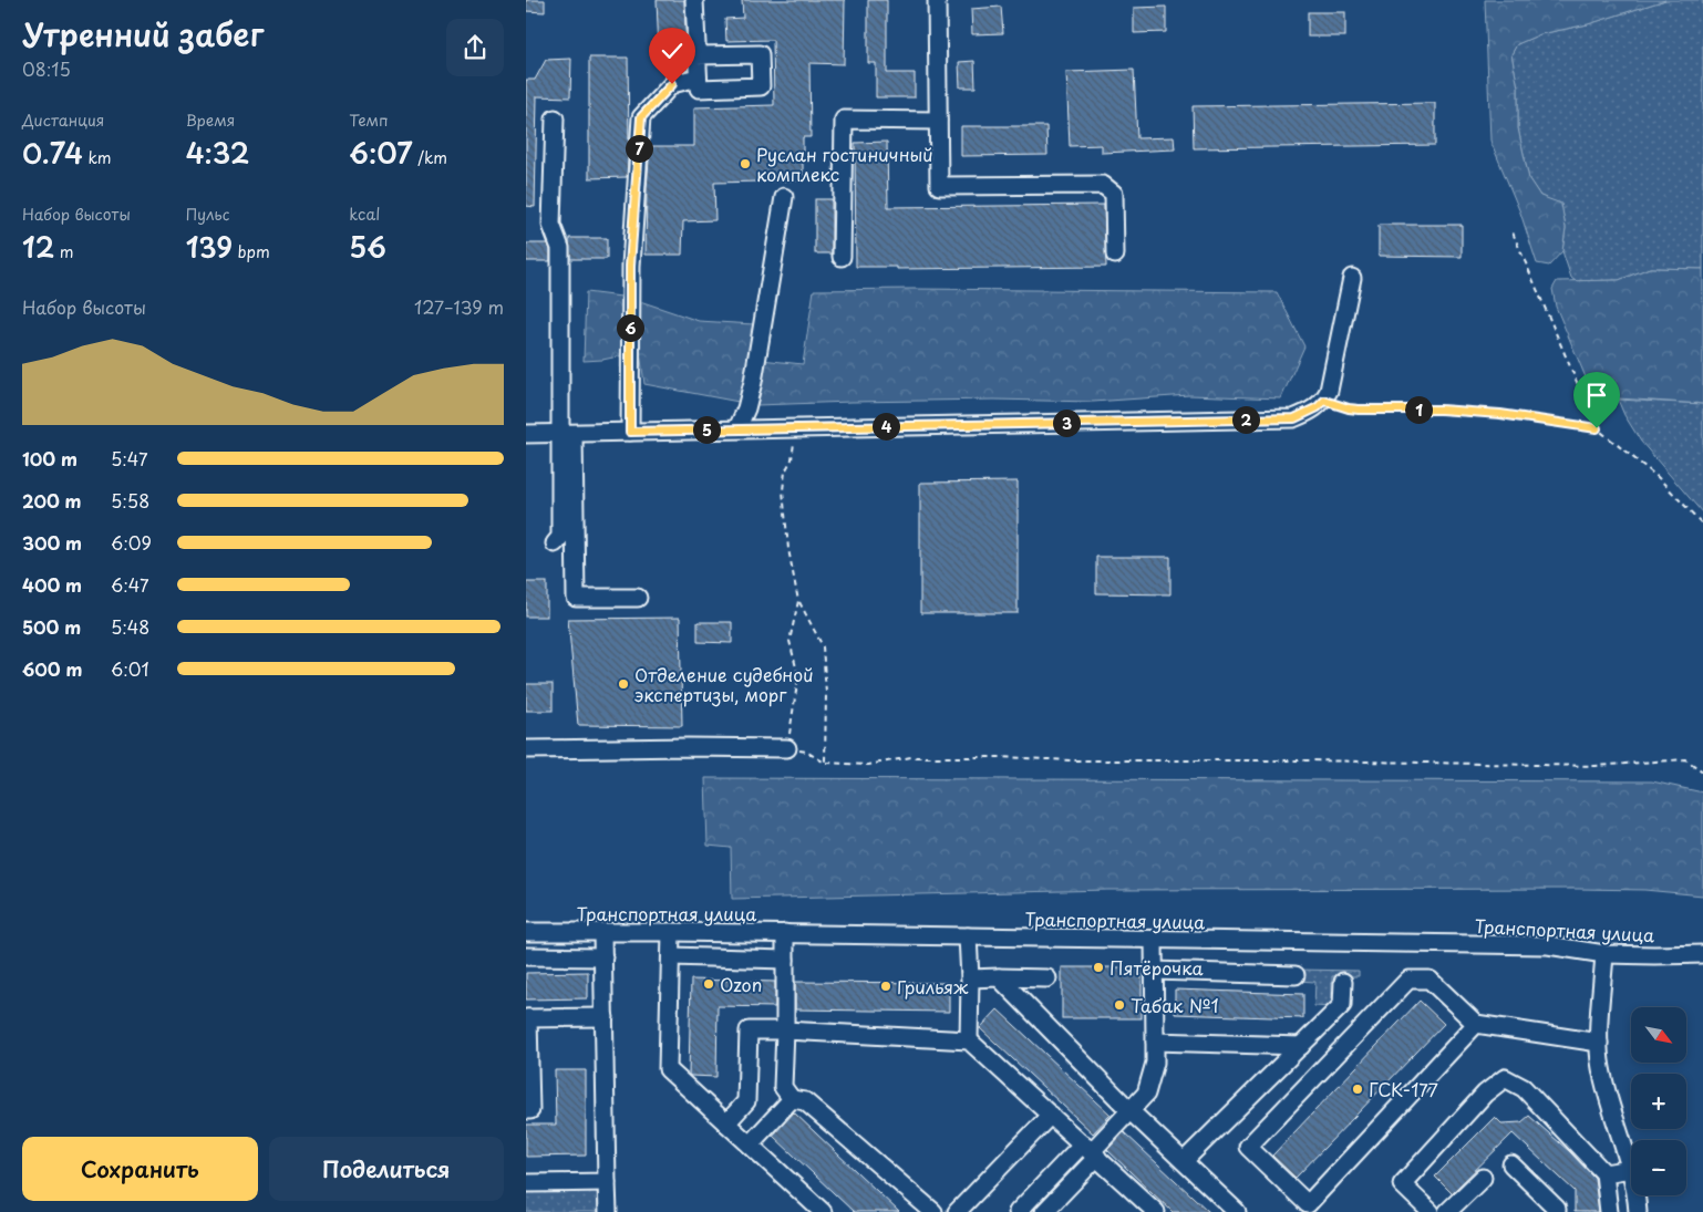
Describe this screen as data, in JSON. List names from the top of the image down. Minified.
{"streets":{"street":["Транспортная улица"]},"places":["Руслан гостиничный комплекс","Отделение судебной экспертизы, морг","Пятёрочка","Ozon","Грильяж","Табак №1","ГСК-177"],"north":"bottom right","page":{"heading":["Утренний забег","08:15"],"stats":[["Дистанция","0.74 km"],["Время","4:32"],["Темп","6:07 /km"],["Набор высоты","12 m"],["Пульс","139 bpm"],["kcal","56"]],"pins":["7","6","1","2","3","4","5"],"chart":["Набор высоты","127–139 m"],"list":[{"name":"100 m","note":"5:47"},{"name":"200 m","note":"5:58"},{"name":"300 m","note":"6:09"},{"name":"400 m","note":"6:47"},{"name":"500 m","note":"5:48"},{"name":"600 m","note":"6:01"}],"map_buttons":["+","−"],"buttons":["Сохранить","Поделиться"]}}
